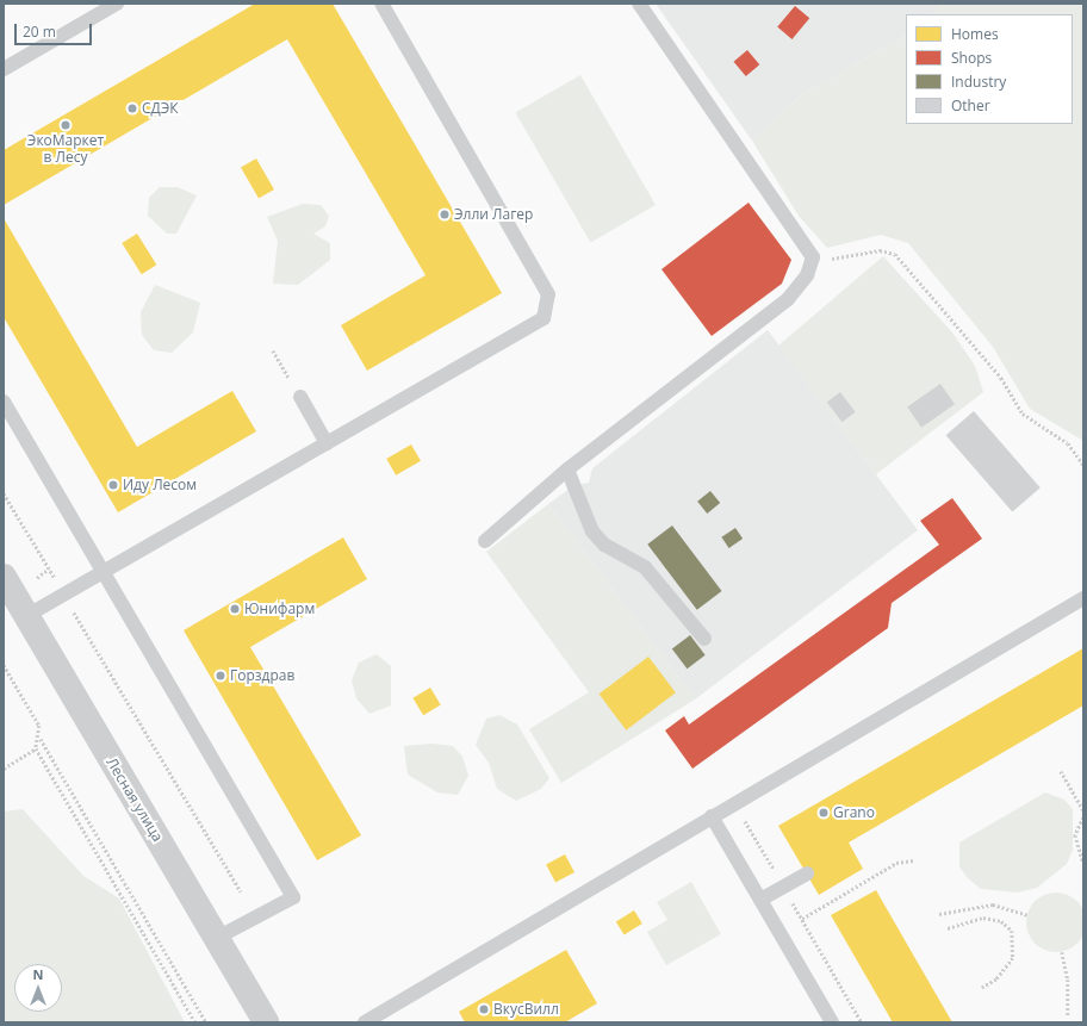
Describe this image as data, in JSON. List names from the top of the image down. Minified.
{"streets":{"street":["Лесная улица"]},"places":["СДЭК","ЭкоМаркет в Лесу","Элли Лагер","Иду Лесом","Юнифарм","Горздрав","Grano","ВкусВилл"],"legend":["Homes","Shops","Industry","Other"],"scale_bar":"20 m","north":"top"}
